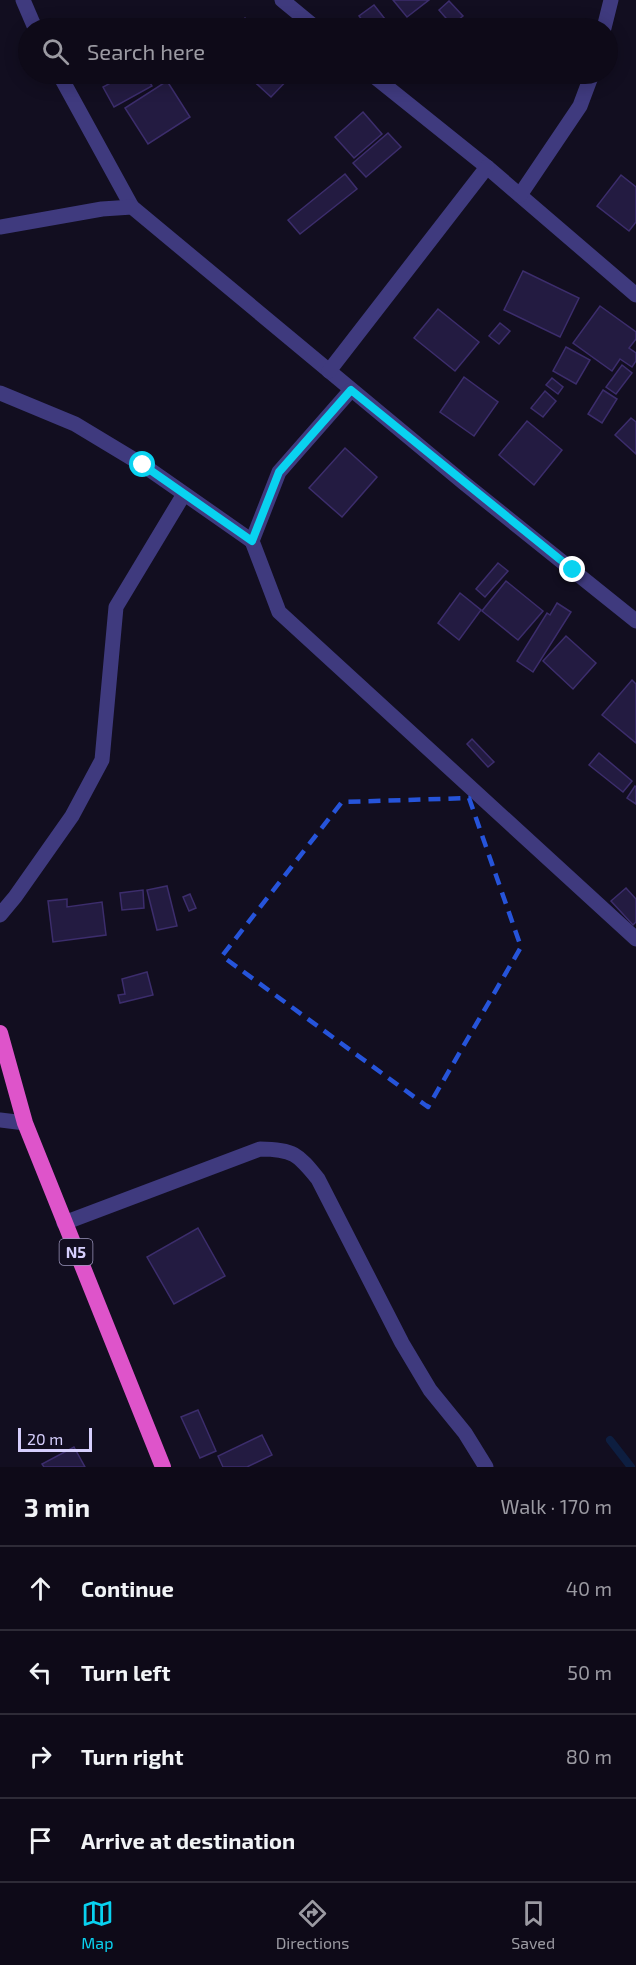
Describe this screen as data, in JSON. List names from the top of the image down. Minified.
{"streets":{"highway":["N5"]},"scale_bar":"20 m","page":{"search":"Search here","scale":"20 m","heading":["3 min","Walk · 170 m"],"list":[["Continue","40 m"],["Turn left","50 m"],["Turn right","80 m"],"Arrive at destination"],"nav":["Map","Directions","Saved"]}}
